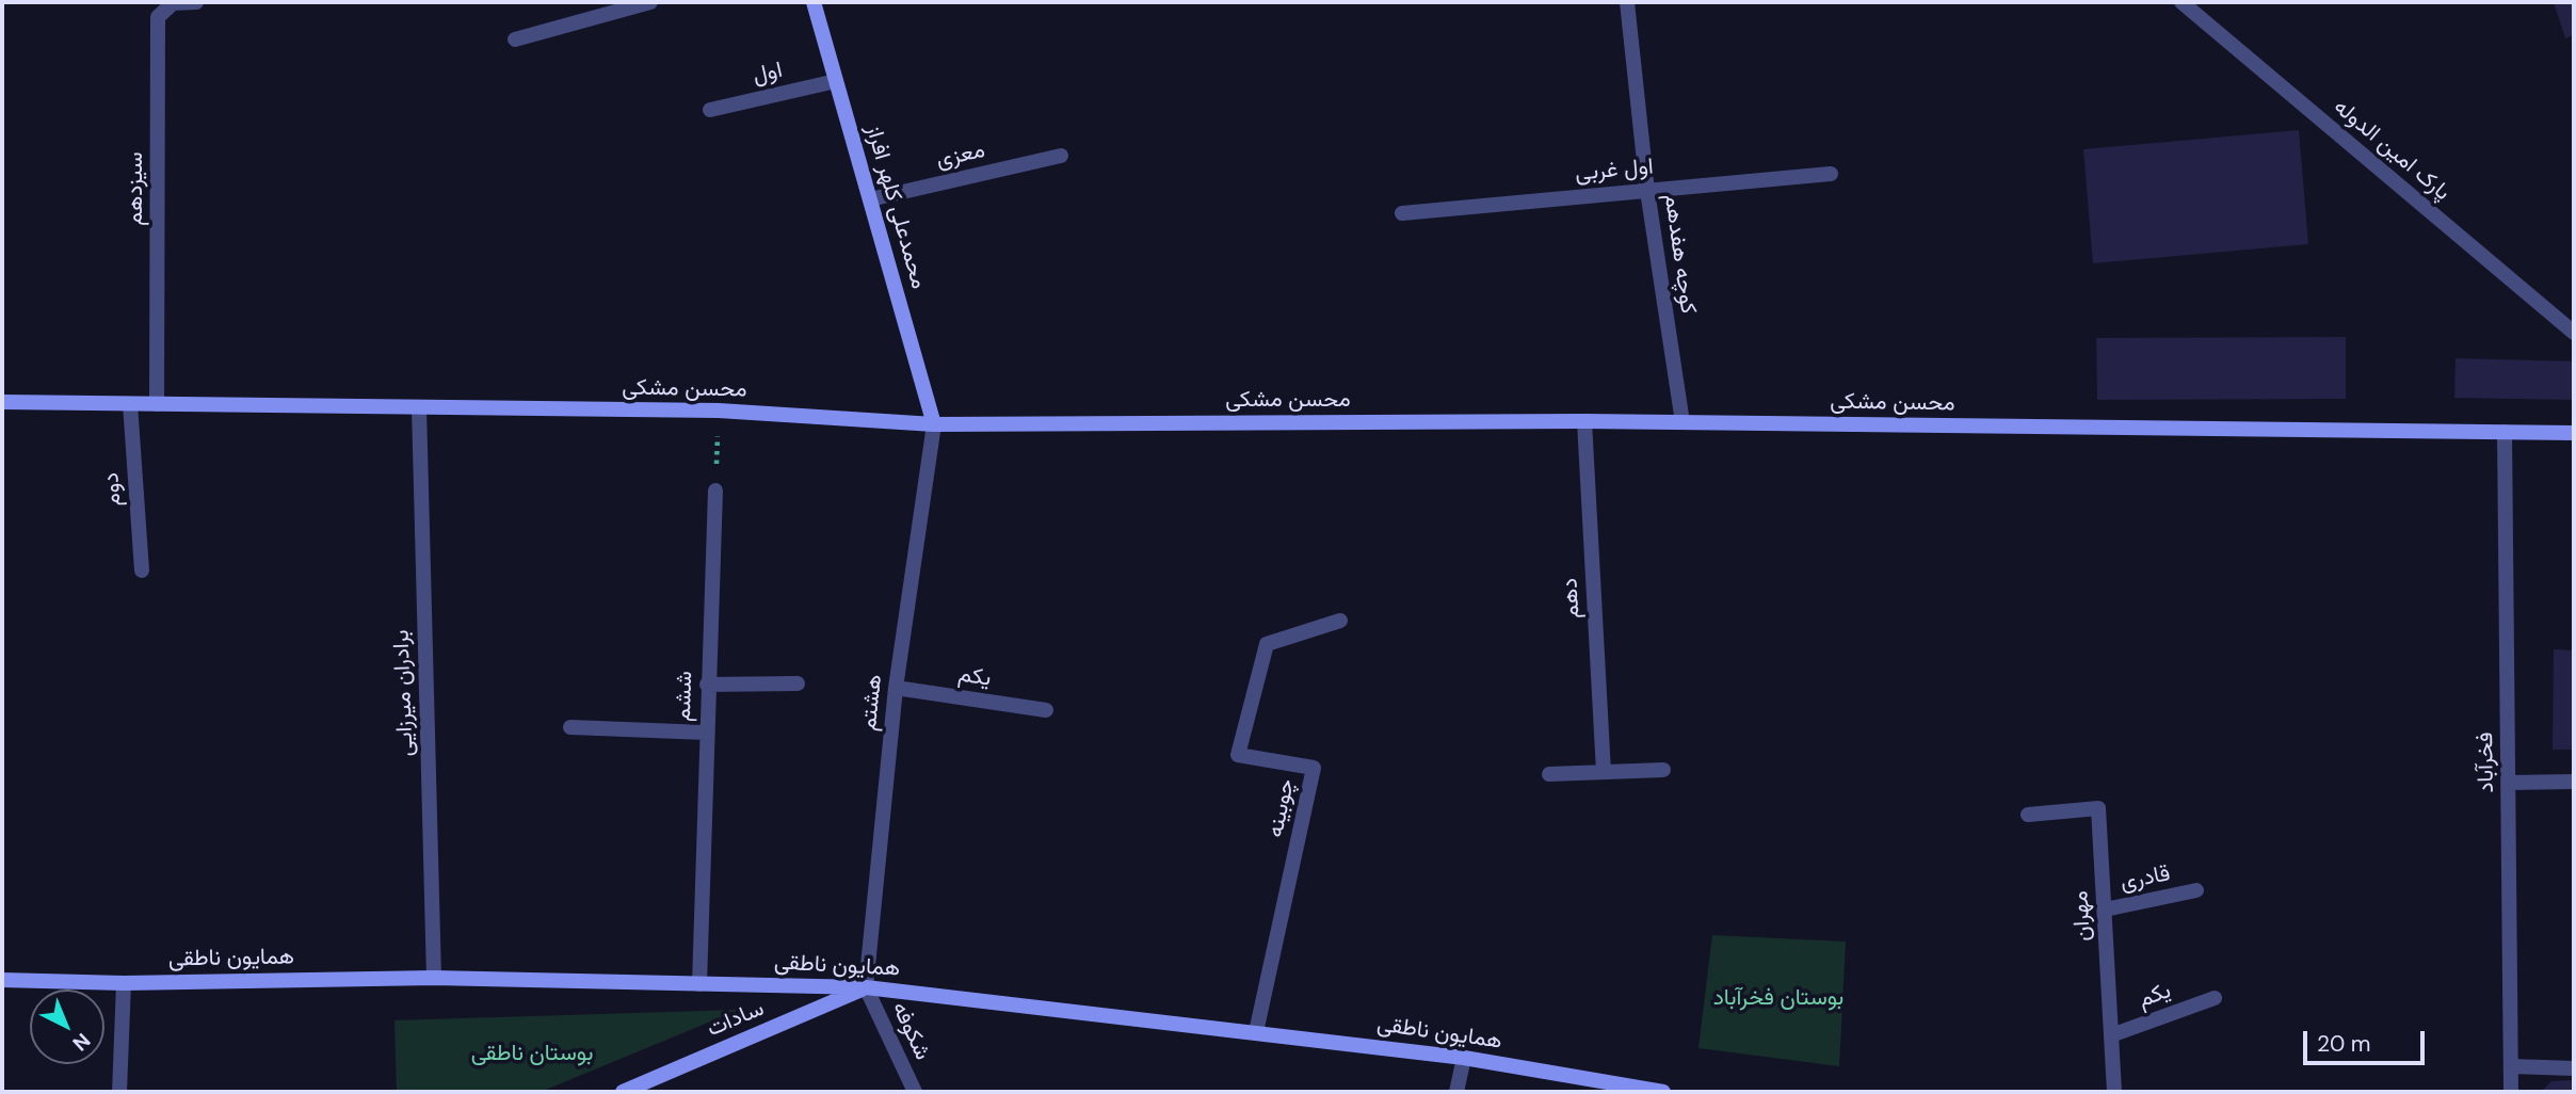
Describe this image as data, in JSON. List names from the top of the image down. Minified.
{"streets":{"main road":["محمدعلی کلهر افراز","محسن مشکی","همایون ناطقی","سادات"],"street":["اول","پارک امین الدوله","معزی","اول غربی","سیزدهم","کوچه هفدهم","دوم","دهم","یکم","برادران میرزایی","ششم","هشتم","فخرآباد","چوبینه","قادری","مهران","شکوفه"]},"crossings":[["اول","محمدعلی کلهر افراز"],["معزی","محمدعلی کلهر افراز"],["اول غربی","کوچه هفدهم"],["سیزدهم","محسن مشکی"],["محمدعلی کلهر افراز","محسن مشکی"],["محمدعلی کلهر افراز","هشتم"],["کوچه هفدهم","محسن مشکی"],["محسن مشکی","دوم"],["محسن مشکی","دهم"],["محسن مشکی","برادران میرزایی"],["محسن مشکی","هشتم"],["محسن مشکی","فخرآباد"],["یکم","هشتم"],["یکم","مهران"],["برادران میرزایی","همایون ناطقی"],["ششم","همایون ناطقی"],["هشتم","همایون ناطقی"],["هشتم","سادات"],["هشتم","شکوفه"],["چوبینه","همایون ناطقی"],["قادری","مهران"],["همایون ناطقی","سادات"],["همایون ناطقی","شکوفه"],["سادات","شکوفه"]],"parks":["بوستان فخرآباد","بوستان ناطقی"],"scale_bar":"20 m","north":"bottom right"}
